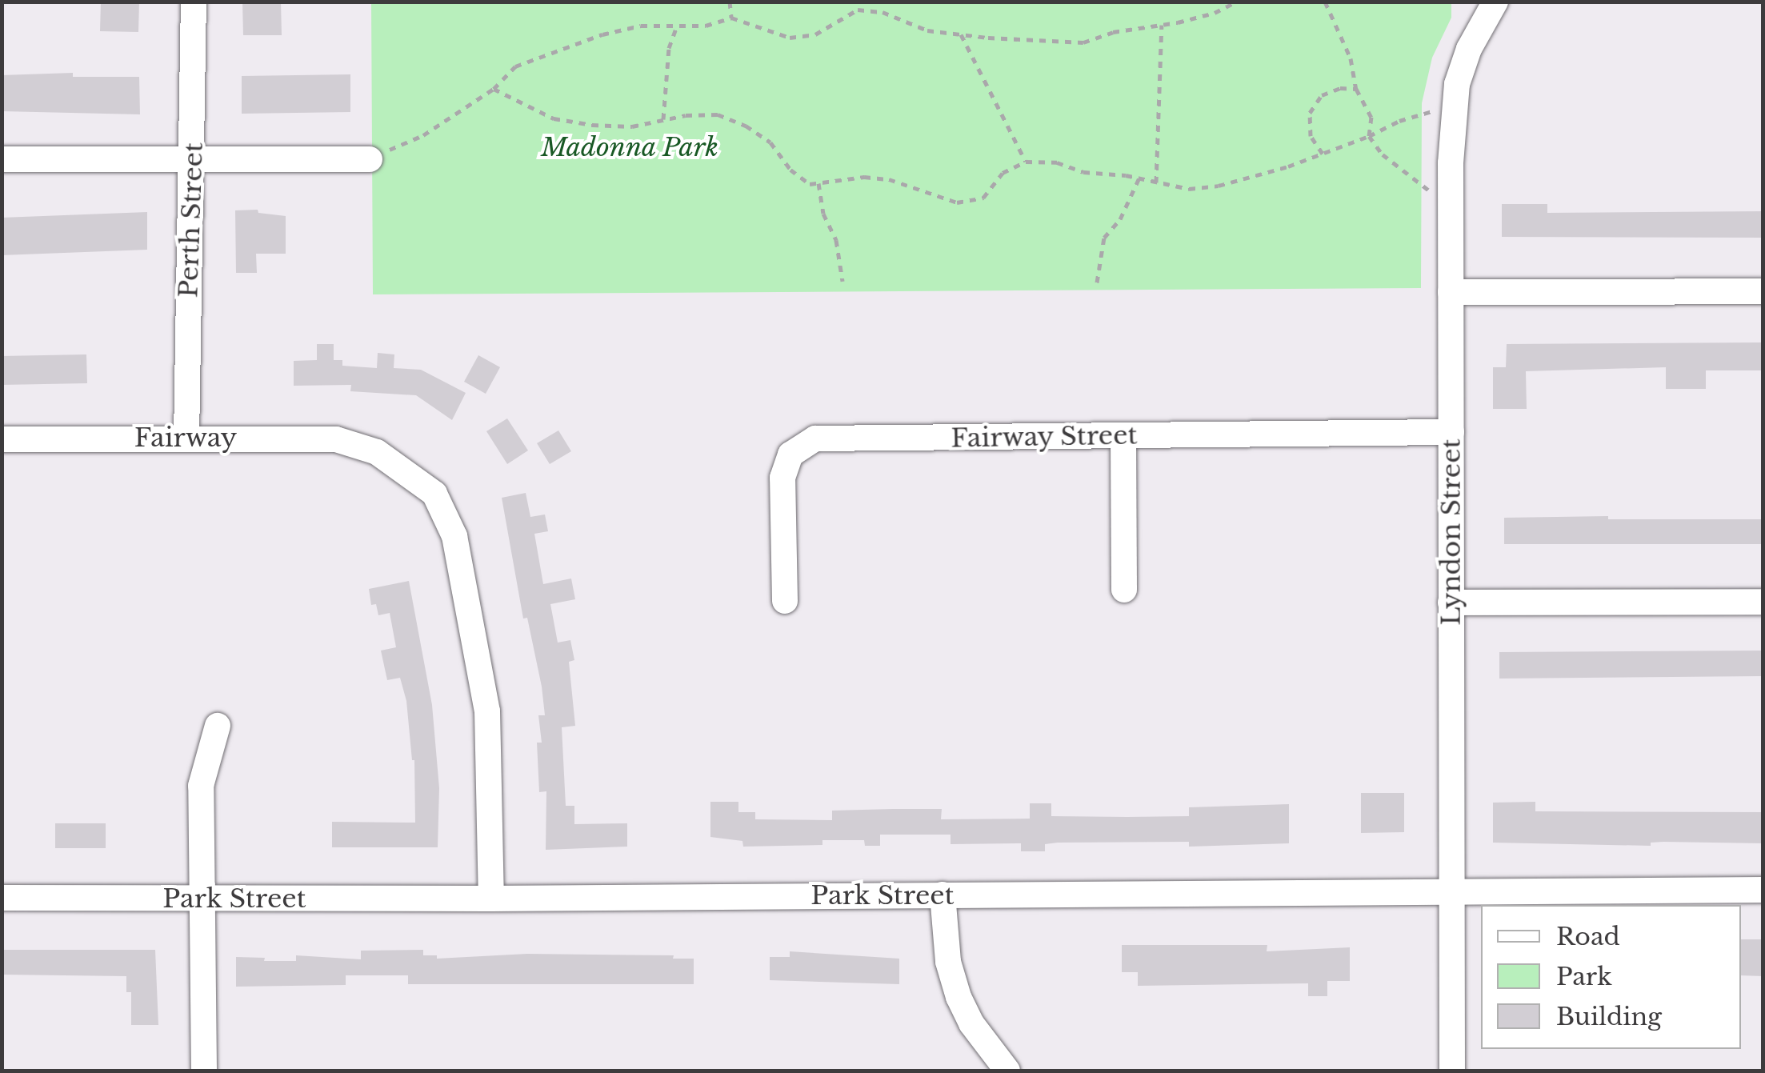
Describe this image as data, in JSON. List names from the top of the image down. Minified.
{"streets":{"street":["Perth Street","Fairway Street","Fairway","Lyndon Street","Park Street"]},"crossings":[["Perth Street","Fairway"],["Fairway Street","Lyndon Street"],["Fairway","Park Street"],["Lyndon Street","Park Street"]],"parks":["Madonna Park"],"legend":["Road","Park","Building"]}
